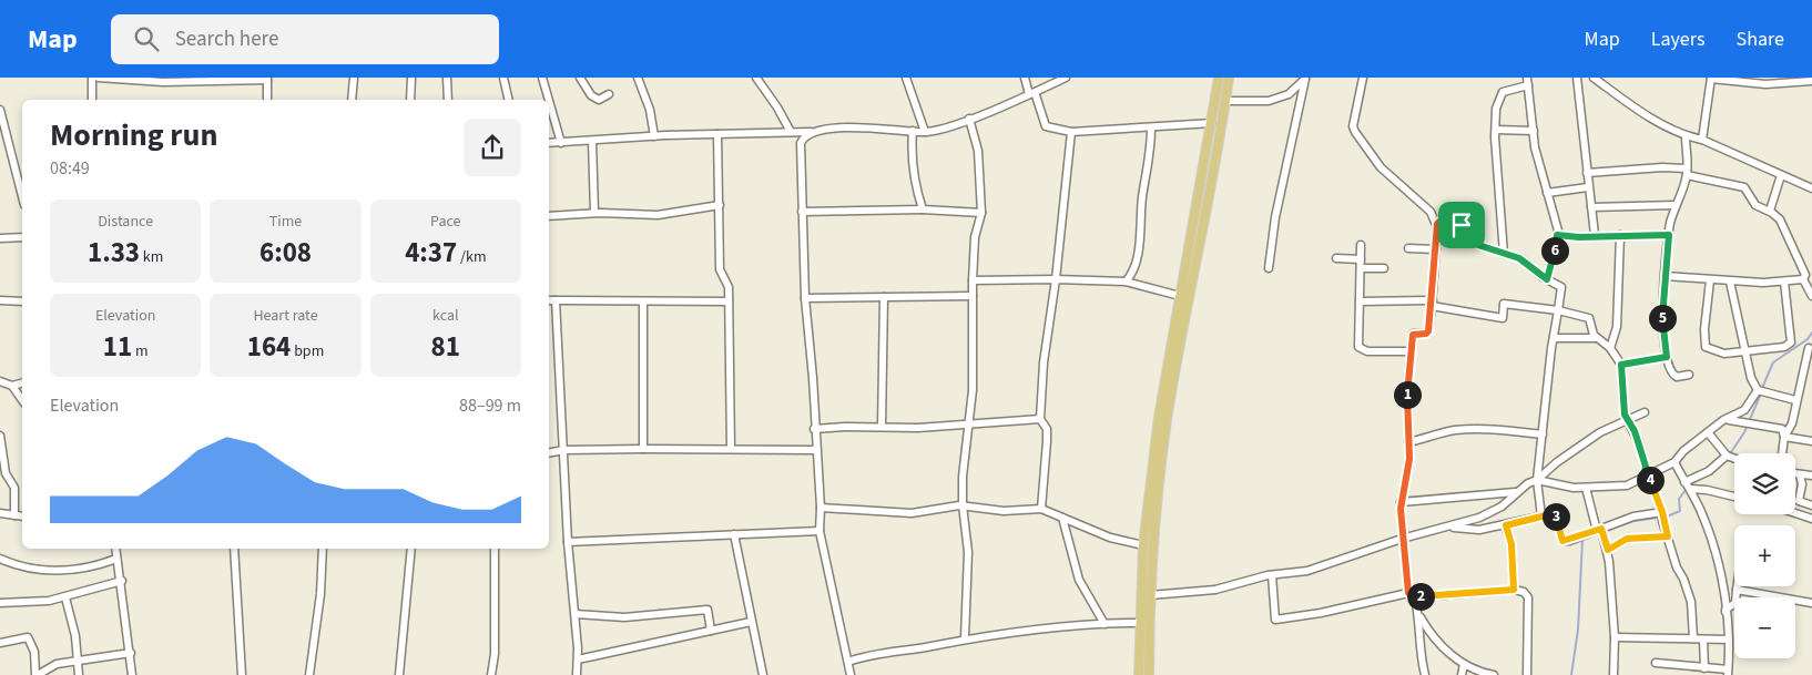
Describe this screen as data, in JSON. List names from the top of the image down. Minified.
{"page":{"header":"Map","search":"Search here","nav":["Map","Layers","Share"],"heading":["Morning run","08:49"],"stats":[["Distance","1.33 km"],["Time","6:08"],["Pace","4:37 /km"],["Elevation","11 m"],["Heart rate","164 bpm"],["kcal","81"]],"pins":["6","5","1","4","3","2"],"chart":["Elevation","88–99 m"],"map_buttons":["+","−"]}}
